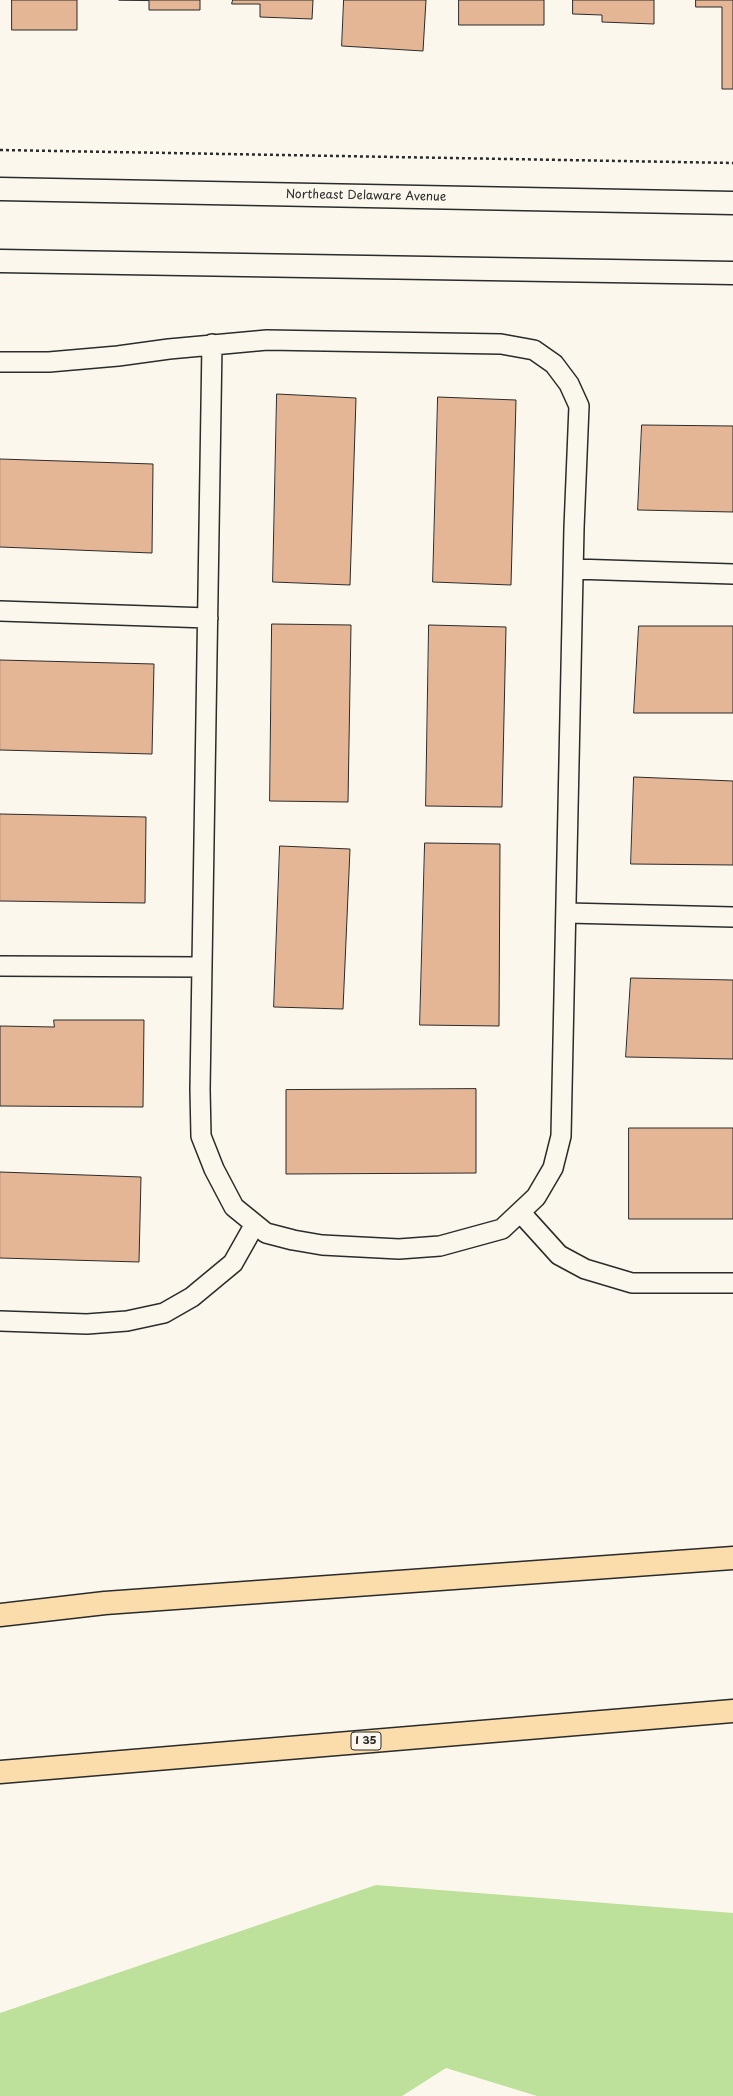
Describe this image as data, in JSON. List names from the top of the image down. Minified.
{"streets":{"highway":["I 35"],"main road":["Northeast Delaware Avenue"]}}
